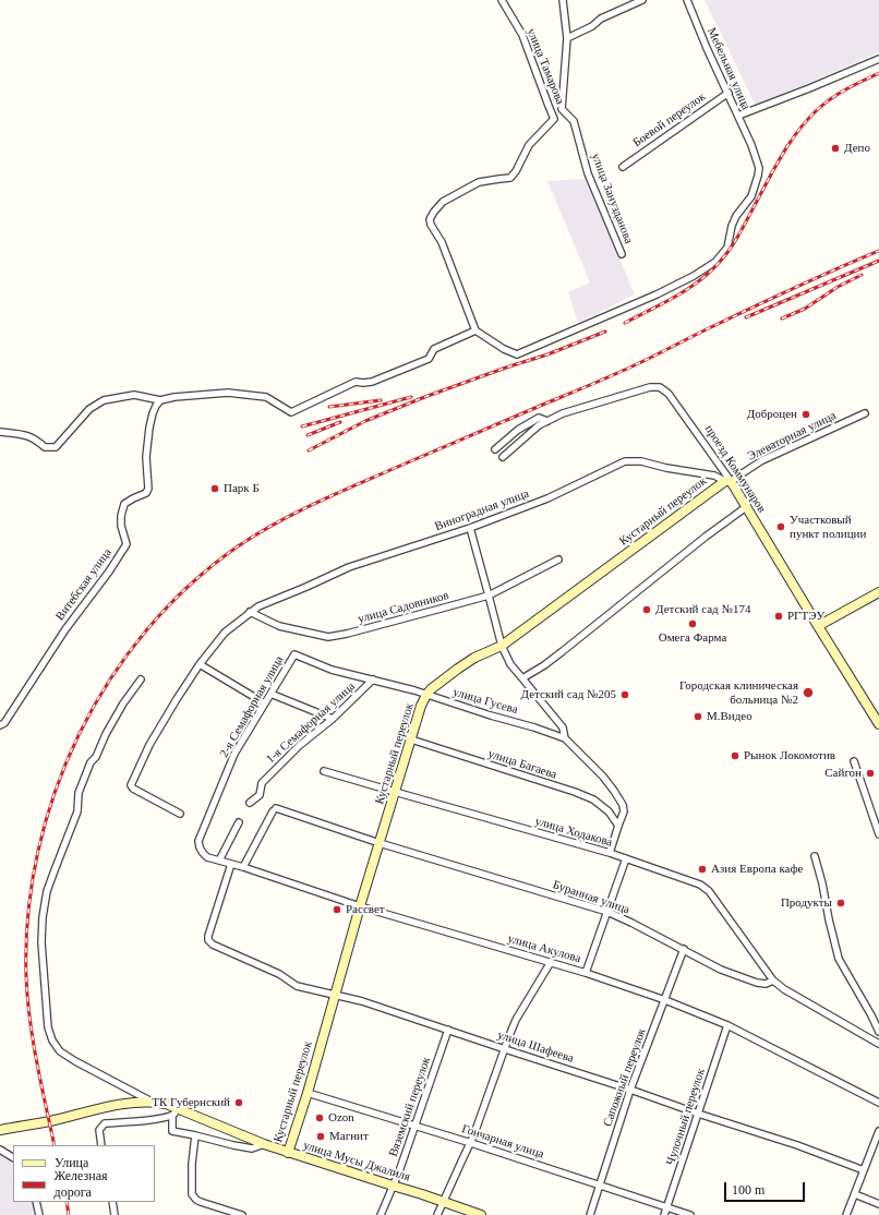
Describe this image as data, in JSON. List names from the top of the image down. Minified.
{"streets":{"street":["улица Тамарова","Мебельная улица","Боевой переулок","улица Занузданова","Элеваторная улица","проезд Коммунаров","Виноградная улица","Кустарный переулок","Витебская улица","улица Садовников","улица Гусева","2-я Семафорная улица","1-я Семафорная улица","улица Багаева","улица Ходакова","Буранная улица","улица Акулова","улица Шафеева","Сапожный переулок","Вяземский переулок","Чулочный переулок","Гончарная улица","улица Мусы Джалиля"]},"crossings":[["улица Тамарова","Мебельная улица"],["улица Тамарова","улица Занузданова"],["Мебельная улица","Боевой переулок"],["Элеваторная улица","проезд Коммунаров"],["Элеваторная улица","Виноградная улица"],["Элеваторная улица","Кустарный переулок"],["проезд Коммунаров","Виноградная улица"],["проезд Коммунаров","Кустарный переулок"],["Виноградная улица","Кустарный переулок"],["Виноградная улица","улица Садовников"],["Кустарный переулок","улица Гусева"],["Кустарный переулок","улица Багаева"],["Кустарный переулок","улица Ходакова"],["Кустарный переулок","Буранная улица"],["Кустарный переулок","улица Акулова"],["Кустарный переулок","улица Шафеева"],["Кустарный переулок","Гончарная улица"],["Кустарный переулок","улица Мусы Джалиля"],["улица Гусева","2-я Семафорная улица"],["улица Гусева","1-я Семафорная улица"],["улица Гусева","улица Багаева"],["улица Гусева","улица Ходакова"],["2-я Семафорная улица","улица Акулова"],["улица Ходакова","Буранная улица"],["Буранная улица","улица Акулова"],["Буранная улица","Сапожный переулок"],["улица Акулова","улица Шафеева"],["улица Акулова","Сапожный переулок"],["улица Акулова","Чулочный переулок"],["улица Шафеева","Сапожный переулок"],["улица Шафеева","Вяземский переулок"],["улица Шафеева","Чулочный переулок"],["Сапожный переулок","Гончарная улица"],["Вяземский переулок","Гончарная улица"],["Вяземский переулок","улица Мусы Джалиля"],["Чулочный переулок","Гончарная улица"]],"places":["Депо","Доброцен","Парк Б","Участковый пункт полиции","Детский сад №174","РГТЭУ","Омега Фарма","Городская клиническая больница №2","Детский сад №205","М.Видео","Рынок Локомотив","Сайгон","Азия Европа кафе","Продукты","Рассвет","ТК Губернский","Ozon","Магнит"],"legend":["Улица","Железная дорога"],"scale_bar":"100 m"}
